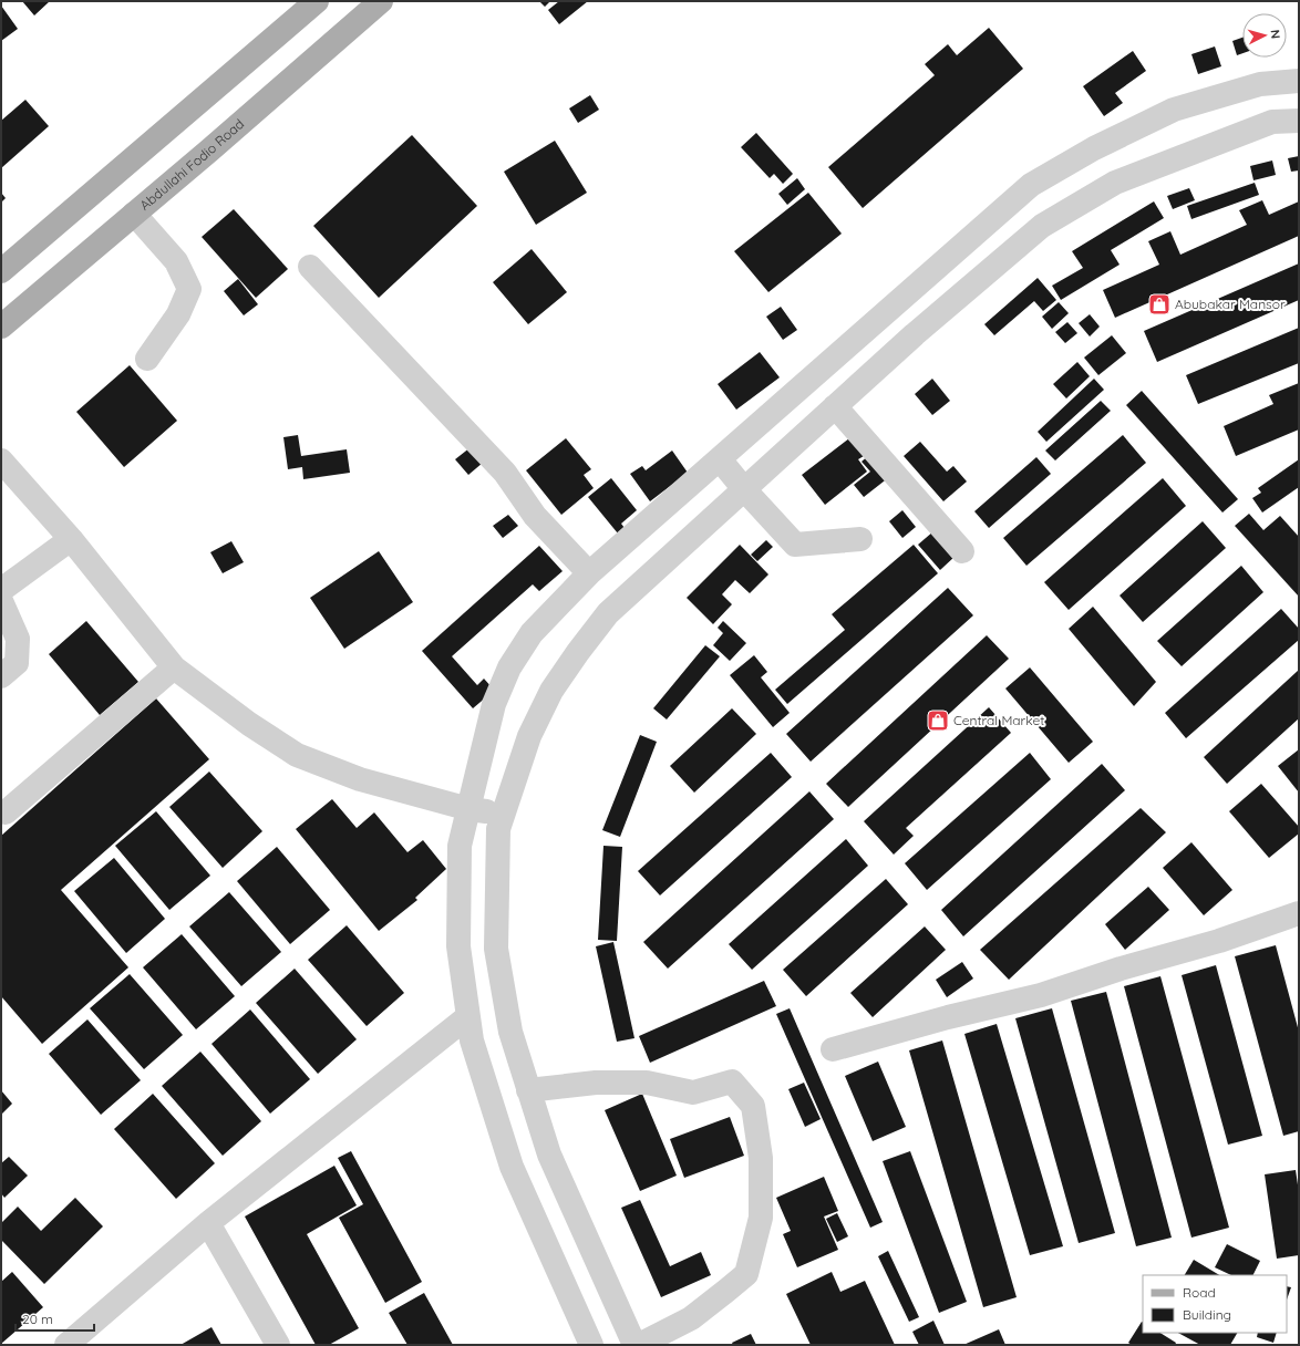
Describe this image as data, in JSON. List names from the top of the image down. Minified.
{"streets":{"main road":["Abdullahi Fodio Road"]},"places":{"shop":["Abubakar Mansor","Central Market"]},"legend":["Road","Building"],"scale_bar":"20 m","north":"right"}
